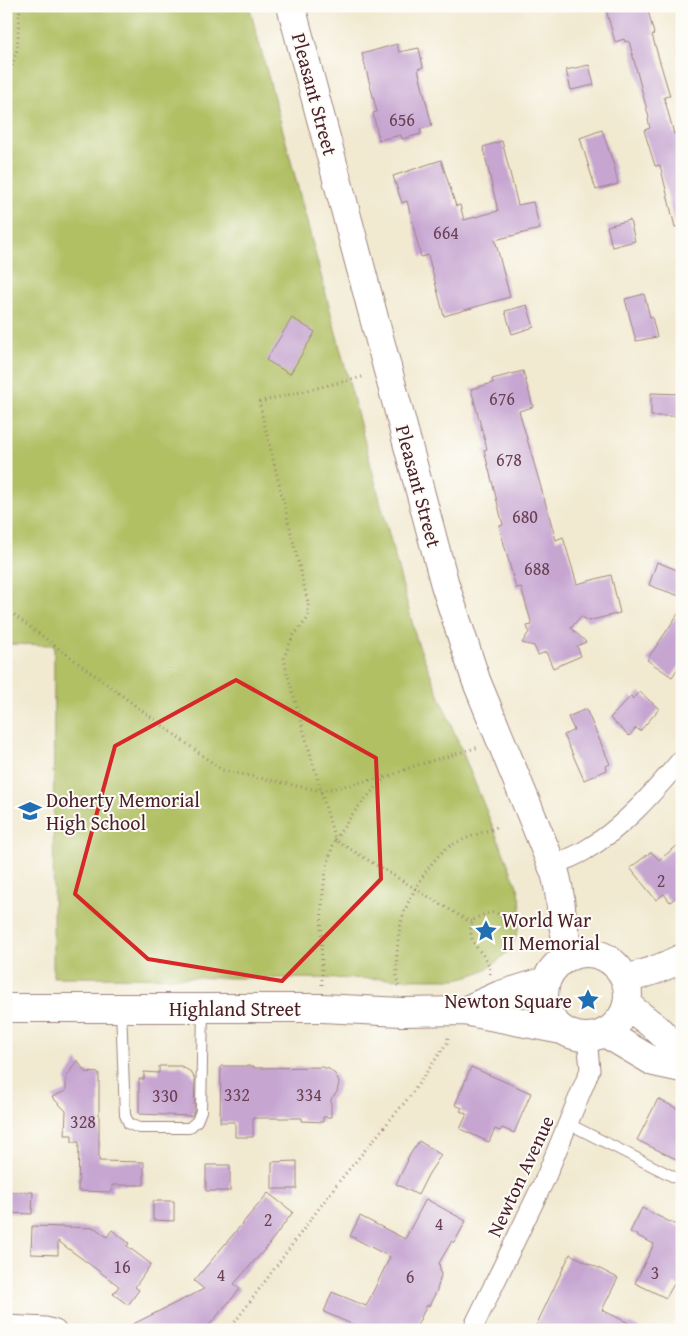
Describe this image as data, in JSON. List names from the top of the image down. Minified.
{"streets":{"main road":["Pleasant Street","Highland Street"],"street":["Newton Avenue"]},"crossings":[["Pleasant Street","Highland Street"],["Pleasant Street","Newton Avenue"],["Highland Street","Newton Avenue"]],"places":{"school or university":["Doherty Memorial High School"],"place":["World War II Memorial","Newton Square"]},"house_numbers":["656","664","676","678","680","688","2","332","334","330","328","2","4","16","3","4","6"]}
